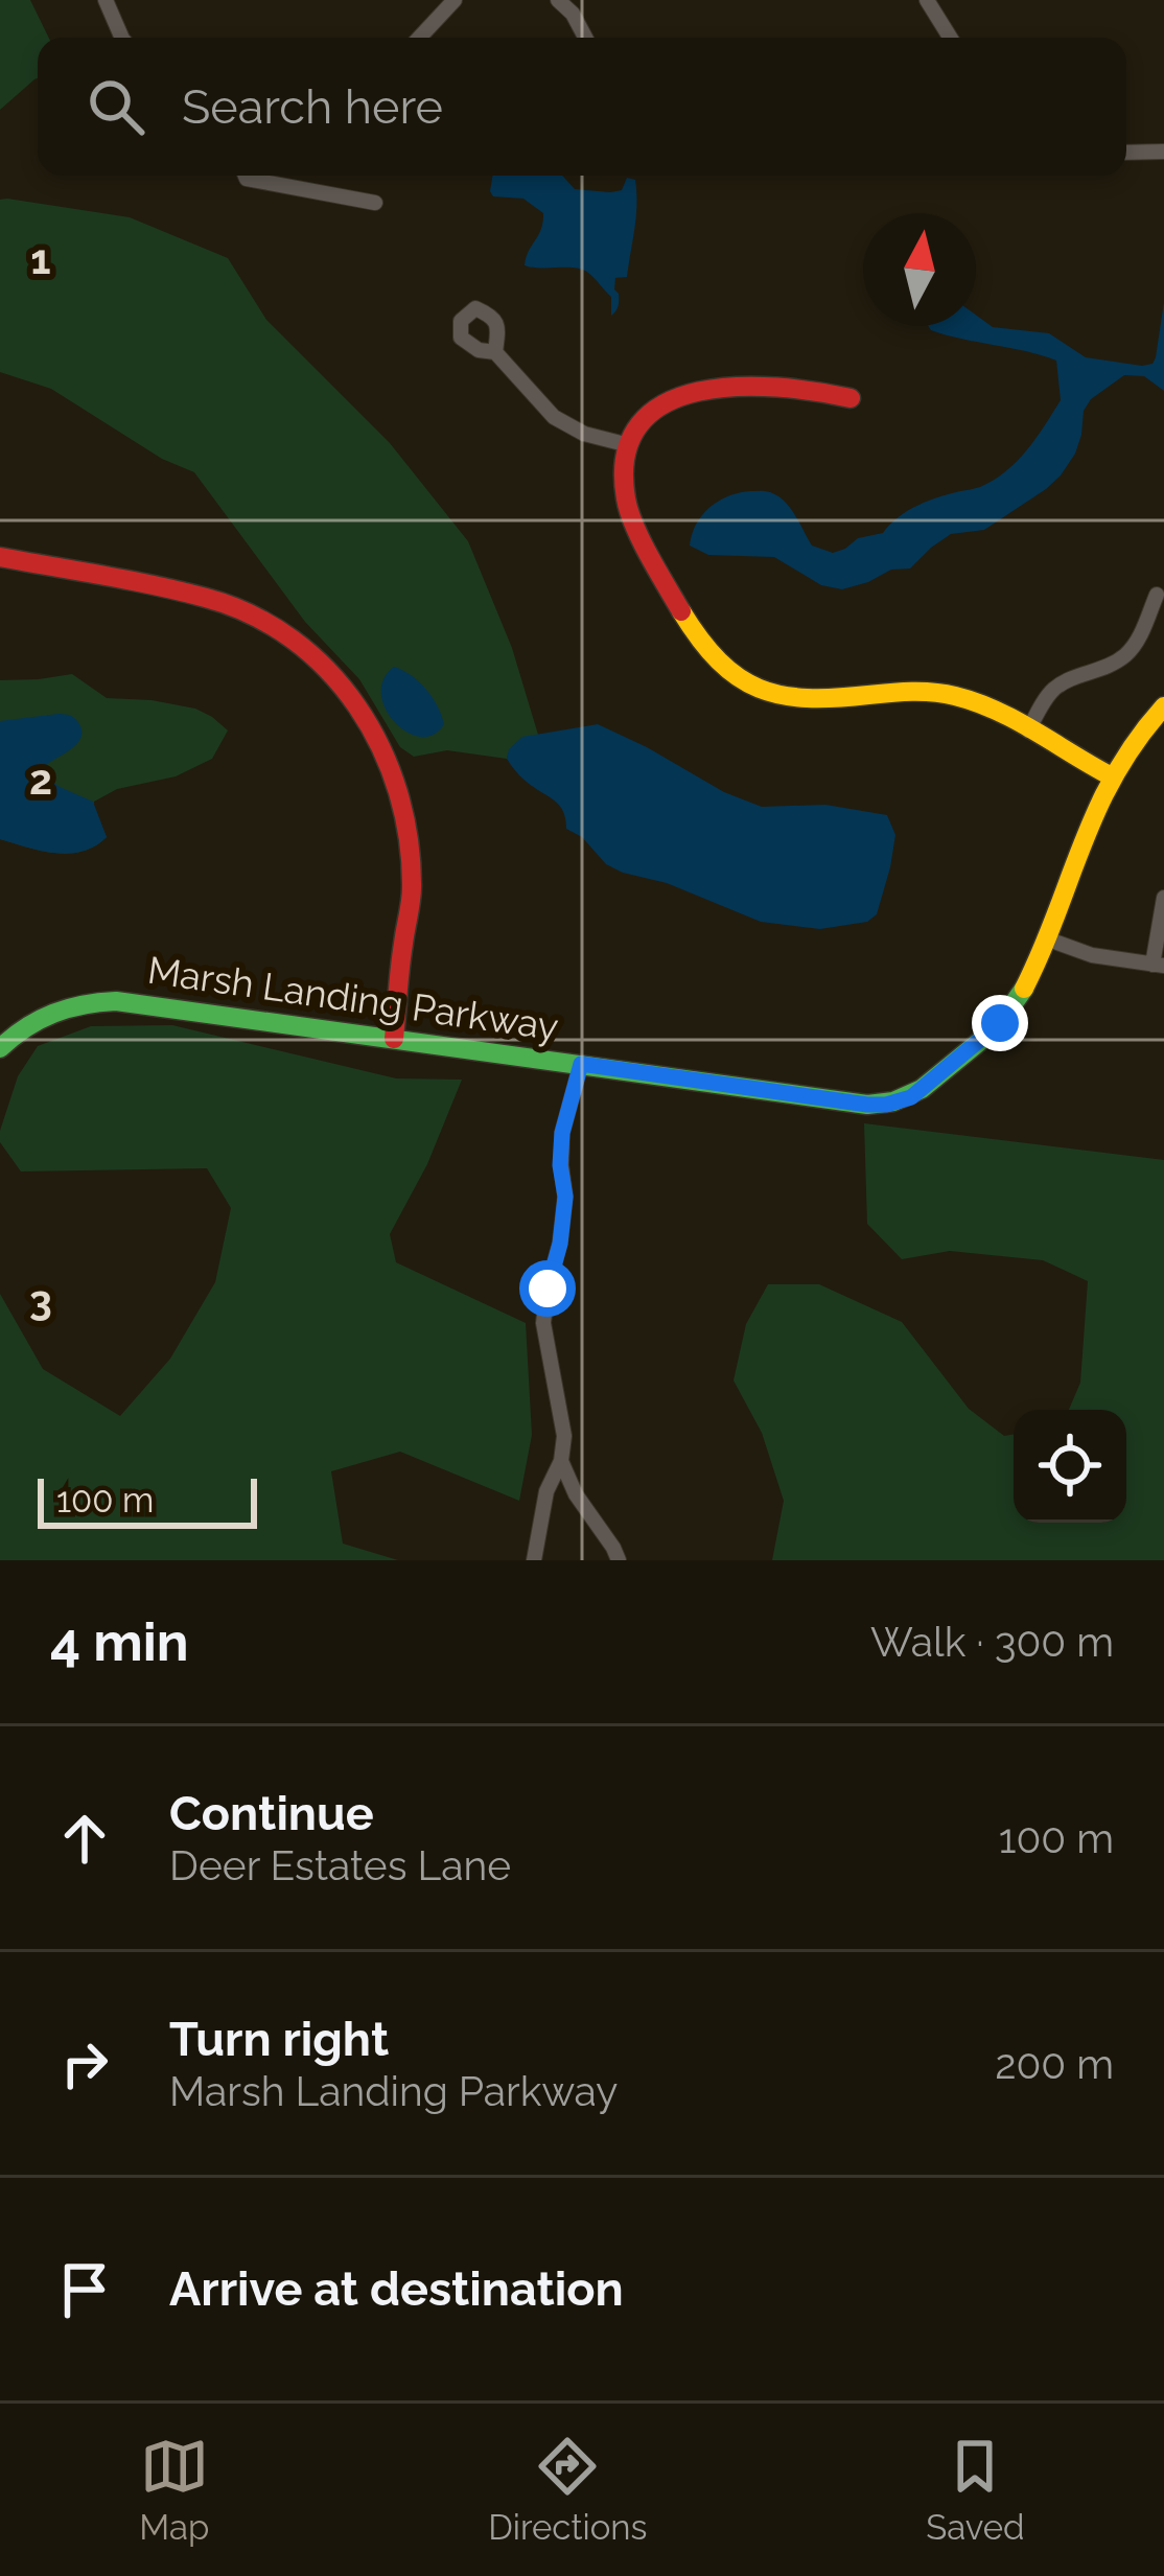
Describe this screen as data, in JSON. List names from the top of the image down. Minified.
{"streets":{"street":["Marsh Landing Parkway"]},"scale_bar":"100 m","north":"top","page":{"search":"Search here","scale":"100 m","heading":["4 min","Walk · 300 m"],"list":[["Continue","Deer Estates Lane","100 m"],["Turn right","Marsh Landing Parkway","200 m"],"Arrive at destination"],"nav":["Map","Directions","Saved"]},"grid":{"rows":["1","2","3"]}}
